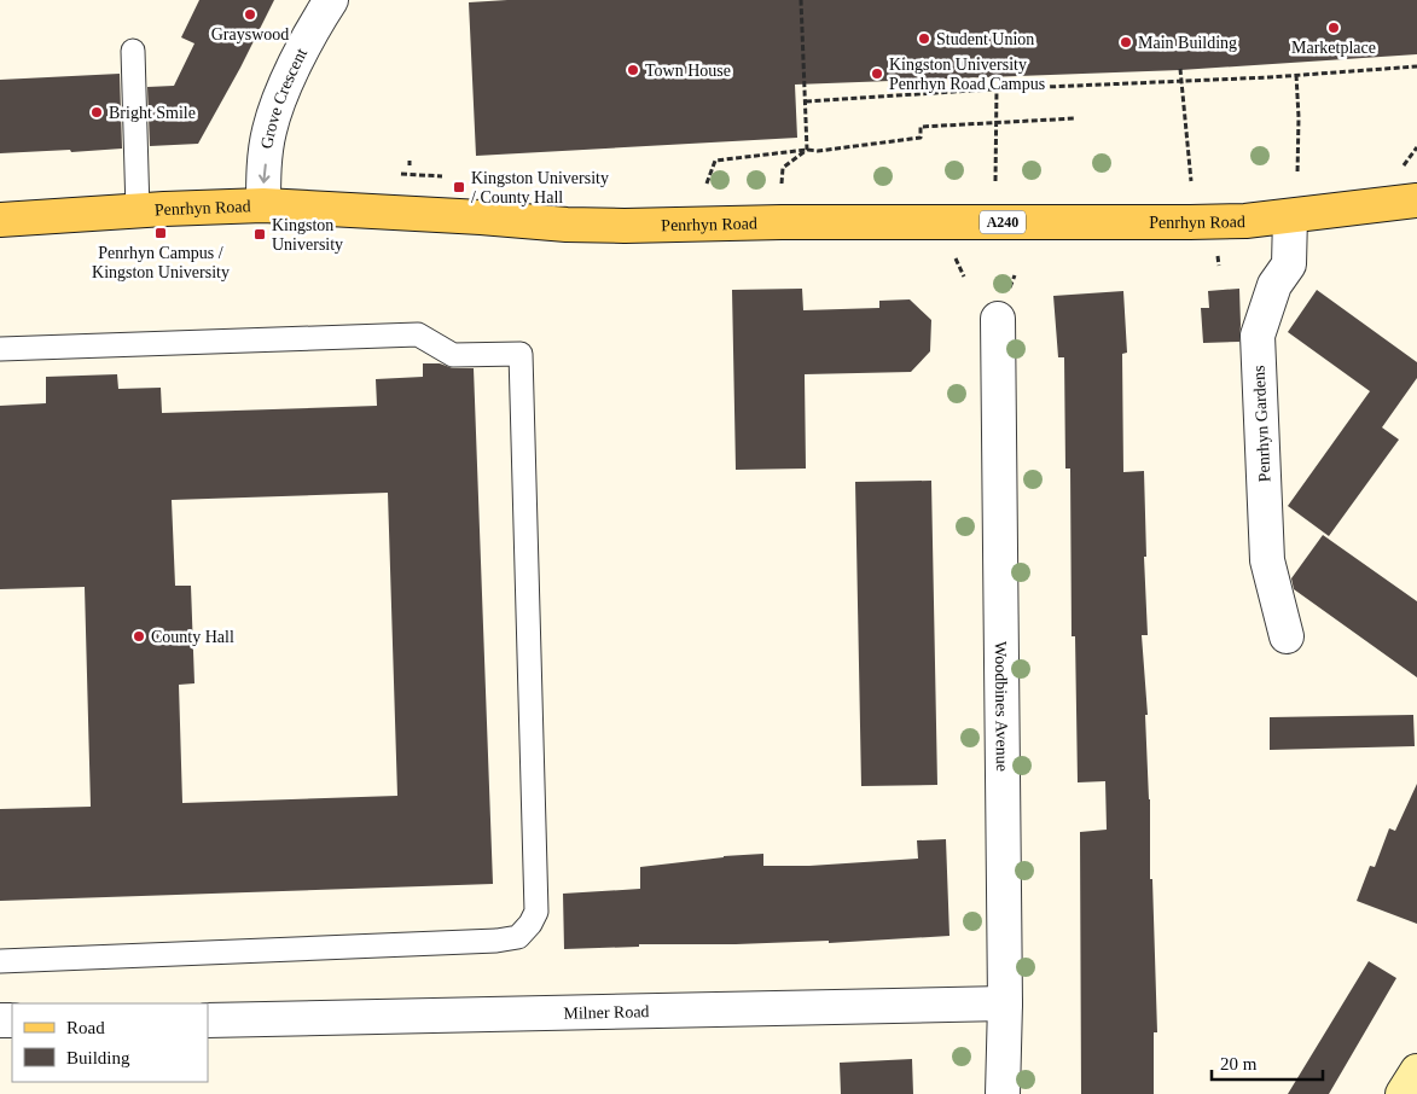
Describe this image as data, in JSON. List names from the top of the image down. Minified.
{"streets":{"main road":["Penrhyn Road","A240"],"street":["Grove Crescent","Penrhyn Gardens","Woodbines Avenue","Milner Road"]},"crossings":[["Grove Crescent","Penrhyn Road"],["Penrhyn Road","Penrhyn Gardens"],["Woodbines Avenue","Milner Road"]],"one_way":["Grove Crescent"],"places":{"other":["Grayswood","Marketplace","Student Union","Main Building","Town House","Kingston University Penrhyn Road Campus","Bright Smile","County Hall"],"transit":["Kingston University / County Hall","Penrhyn Campus / Kingston University","Kingston University"]},"legend":["Road","Building"],"scale_bar":"20 m"}
